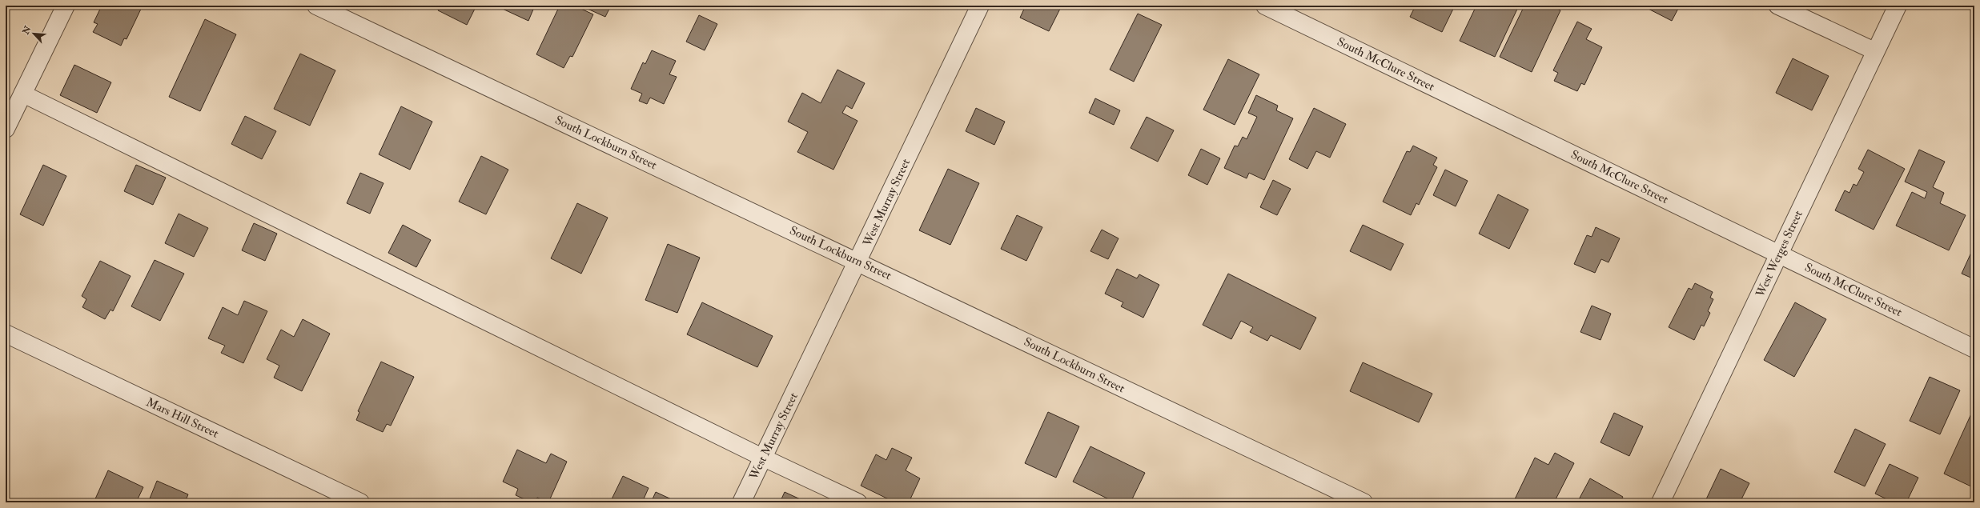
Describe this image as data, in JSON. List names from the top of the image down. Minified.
{"streets":{"street":["South McClure Street","South Lockburn Street","West Murray Street","West Werges Street","Mars Hill Street"]},"crossings":[["South McClure Street","West Werges Street"],["South Lockburn Street","West Murray Street"]],"north":"top left"}
